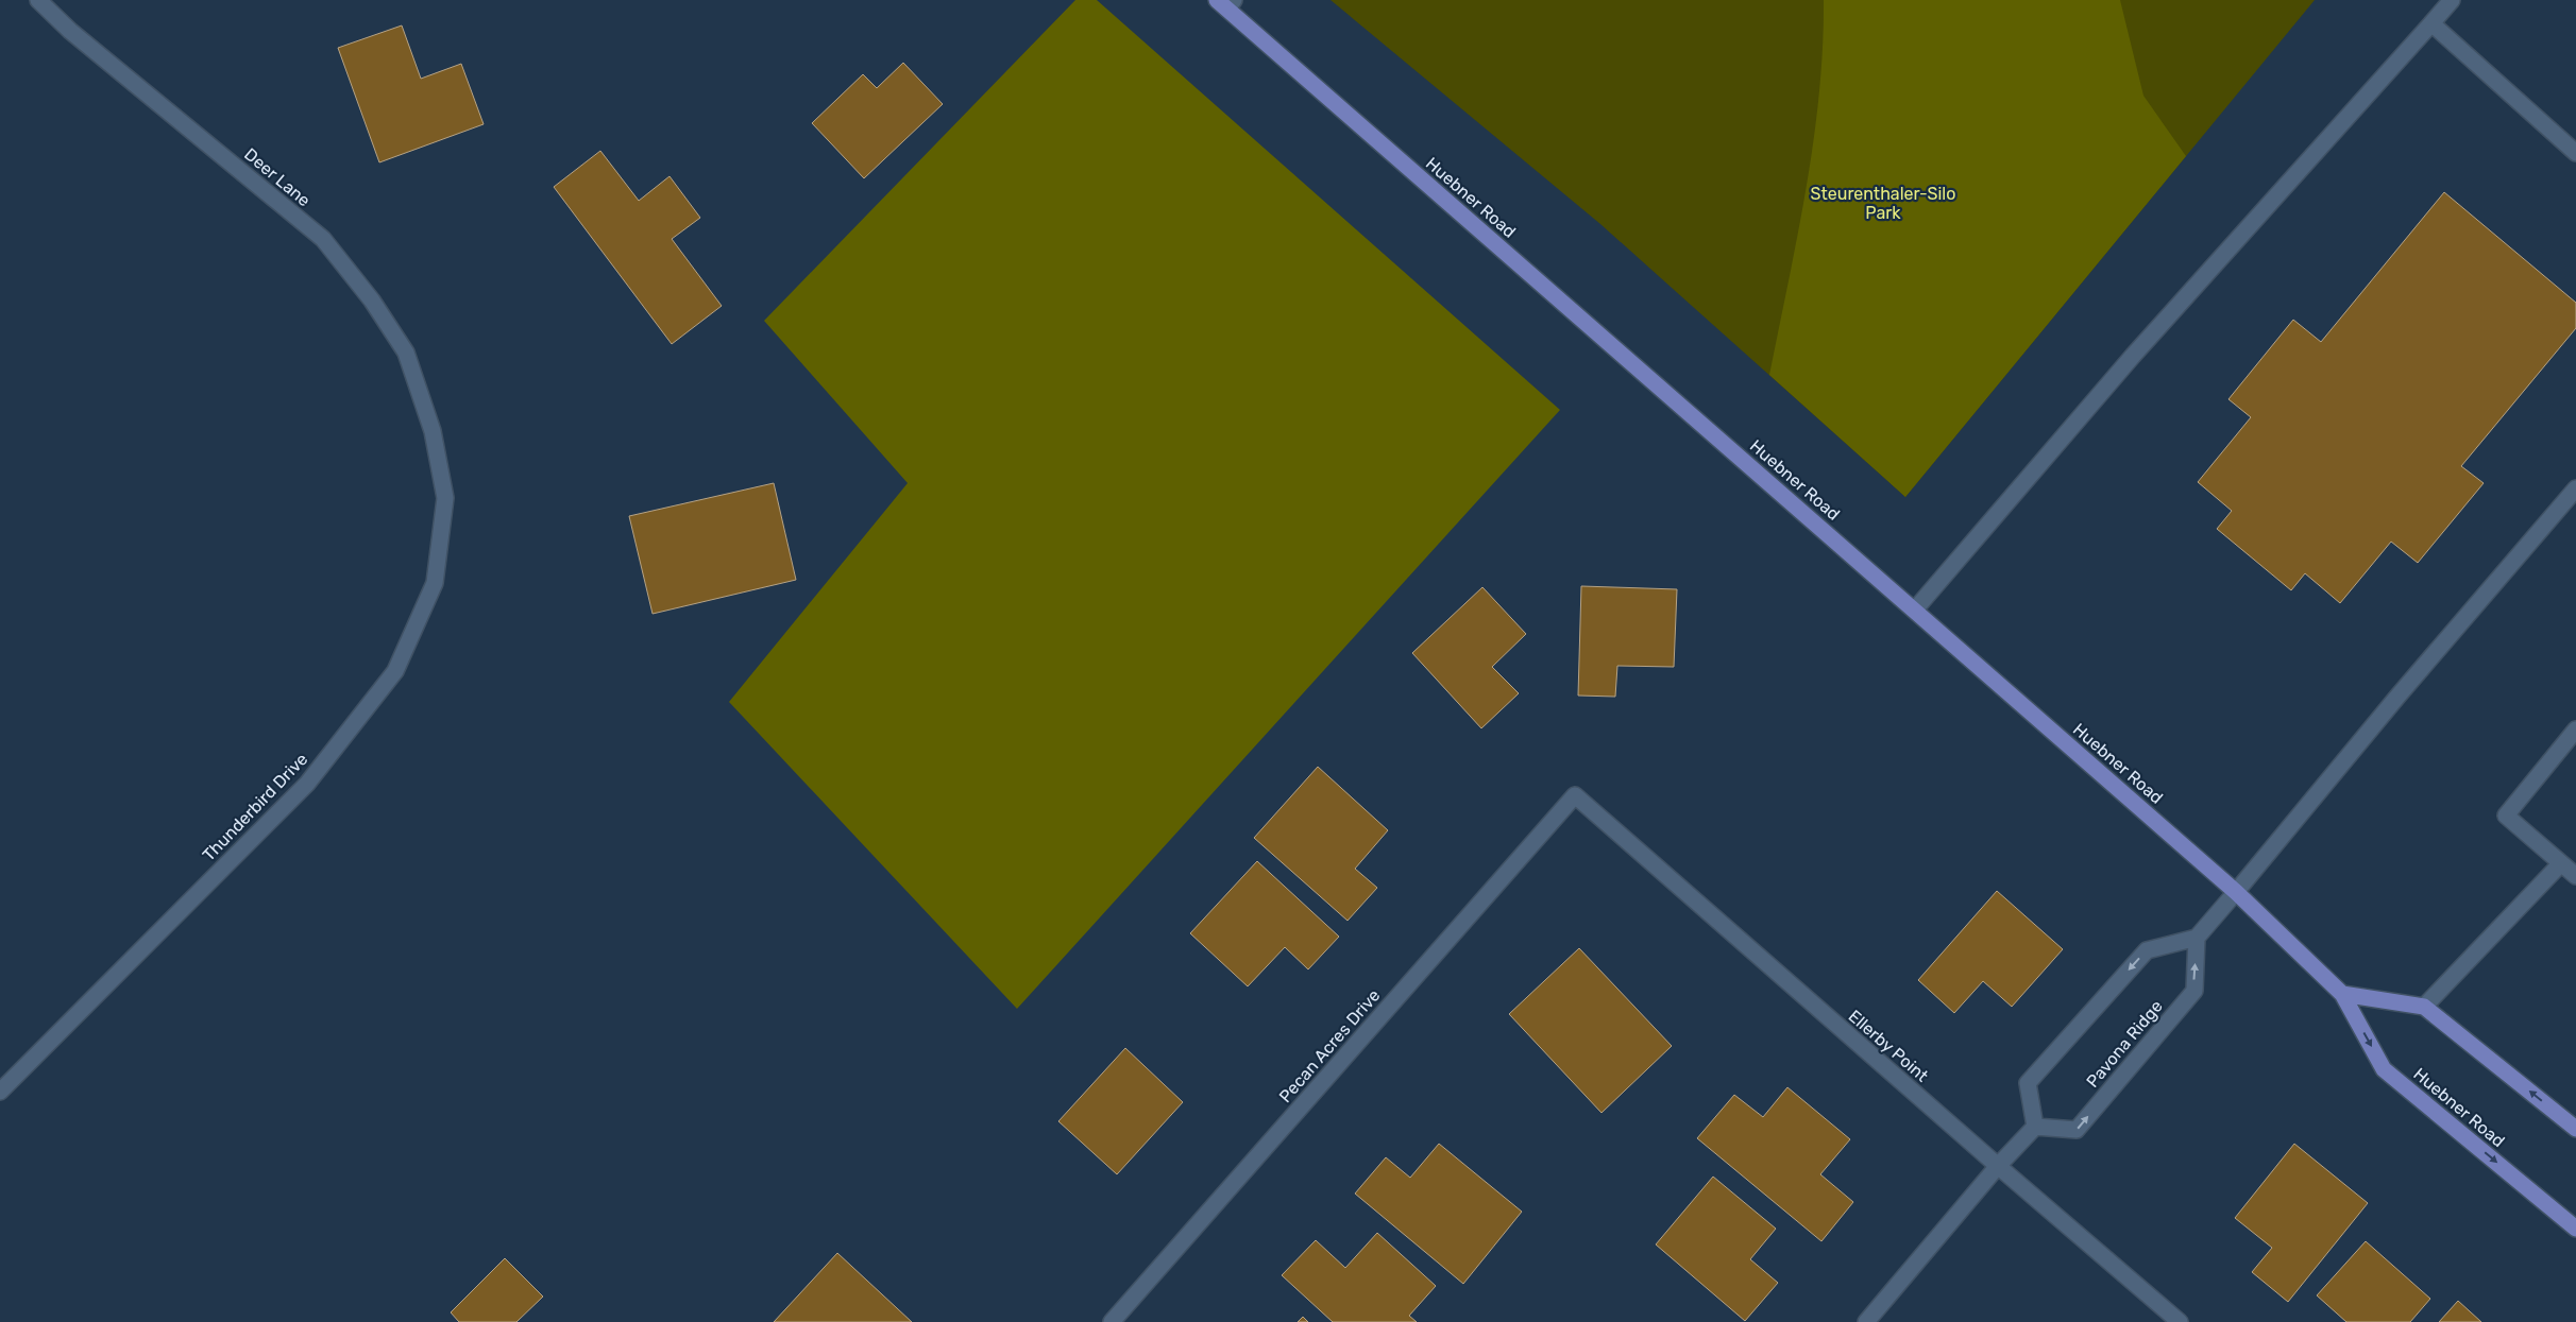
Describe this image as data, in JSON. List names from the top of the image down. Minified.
{"streets":{"main road":["Huebner Road"],"street":["Deer Lane","Thunderbird Drive","Pavona Ridge","Pecan Acres Drive","Ellerby Point"]},"crossings":[["Deer Lane","Thunderbird Drive"],["Pecan Acres Drive","Ellerby Point"]],"parks":["Steurenthaler-Silo Park"]}
